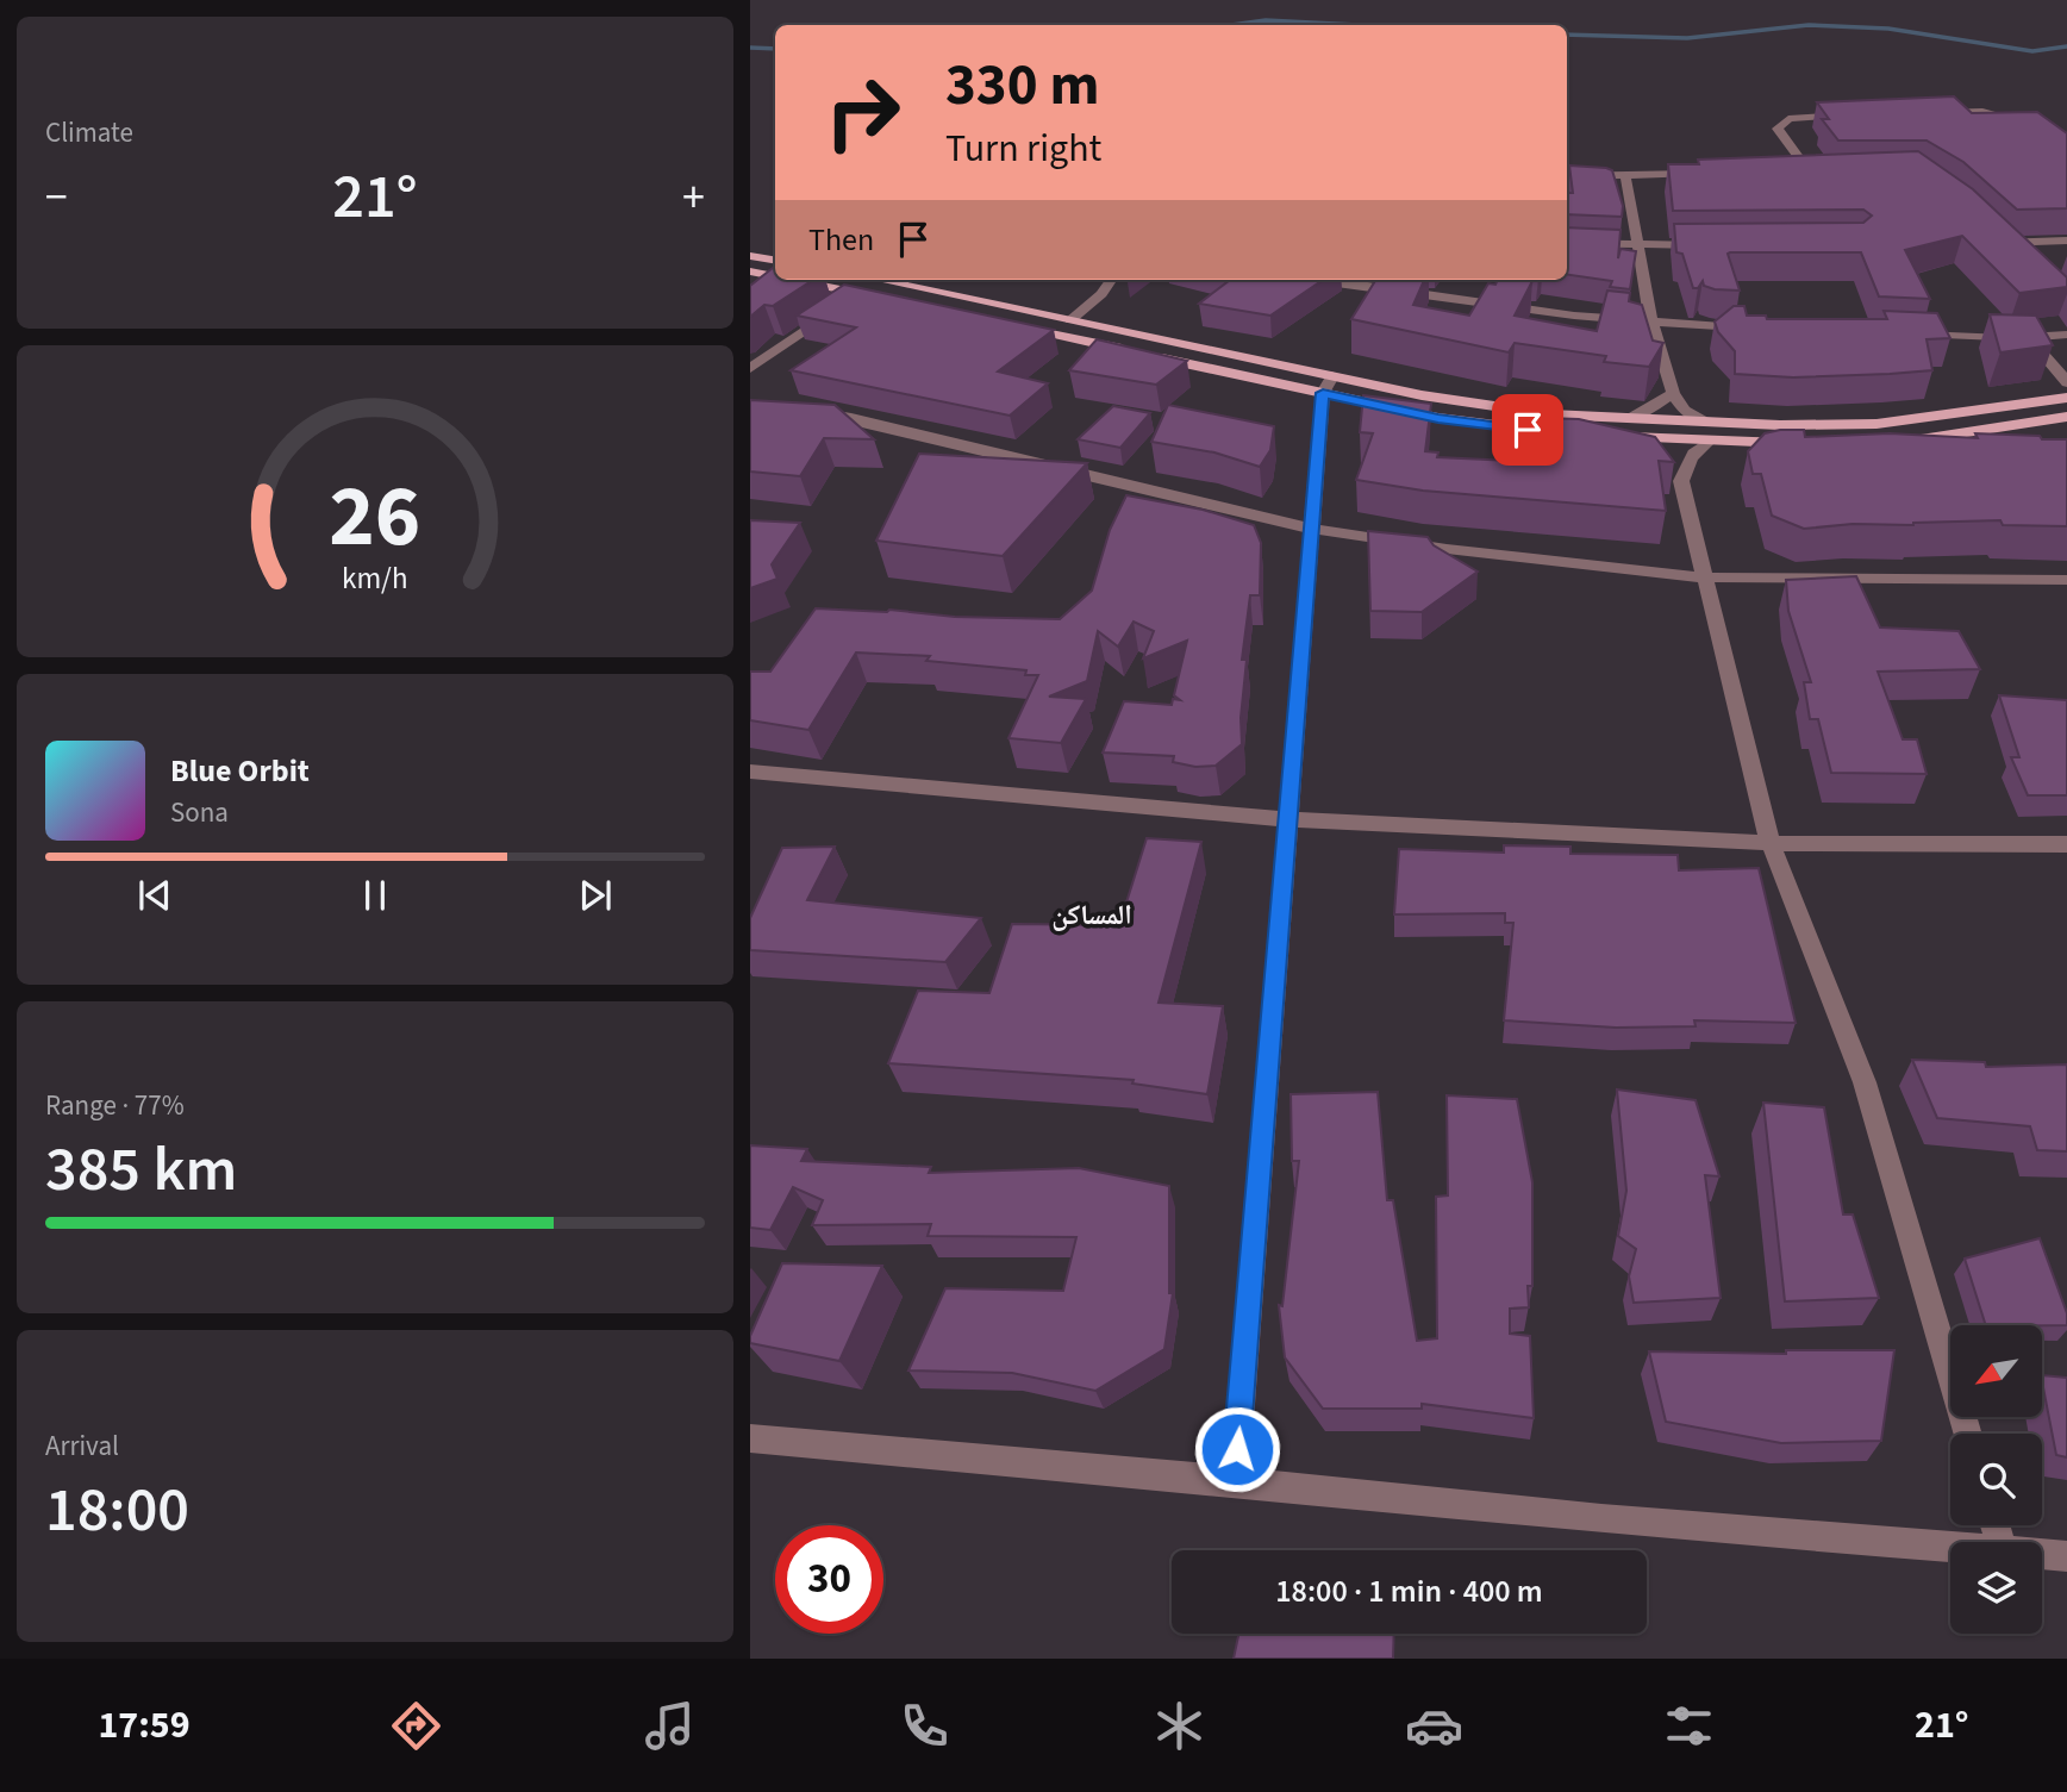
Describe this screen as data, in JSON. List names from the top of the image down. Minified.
{"districts":["المساكن"],"north":"bottom left","page":{"tile":["Climate",["Range · 77%","385 km"],["Arrival","18:00"]],"turn":["330 m","Turn right"],"heat":["−","21°","+"],"then":"Then","song":["Blue Orbit","Sona"],"limit":"30","trip":"18:00 · 1 min · 400 m","tabs":["17:59","21°"],"gauge":["26","km/h"]}}
